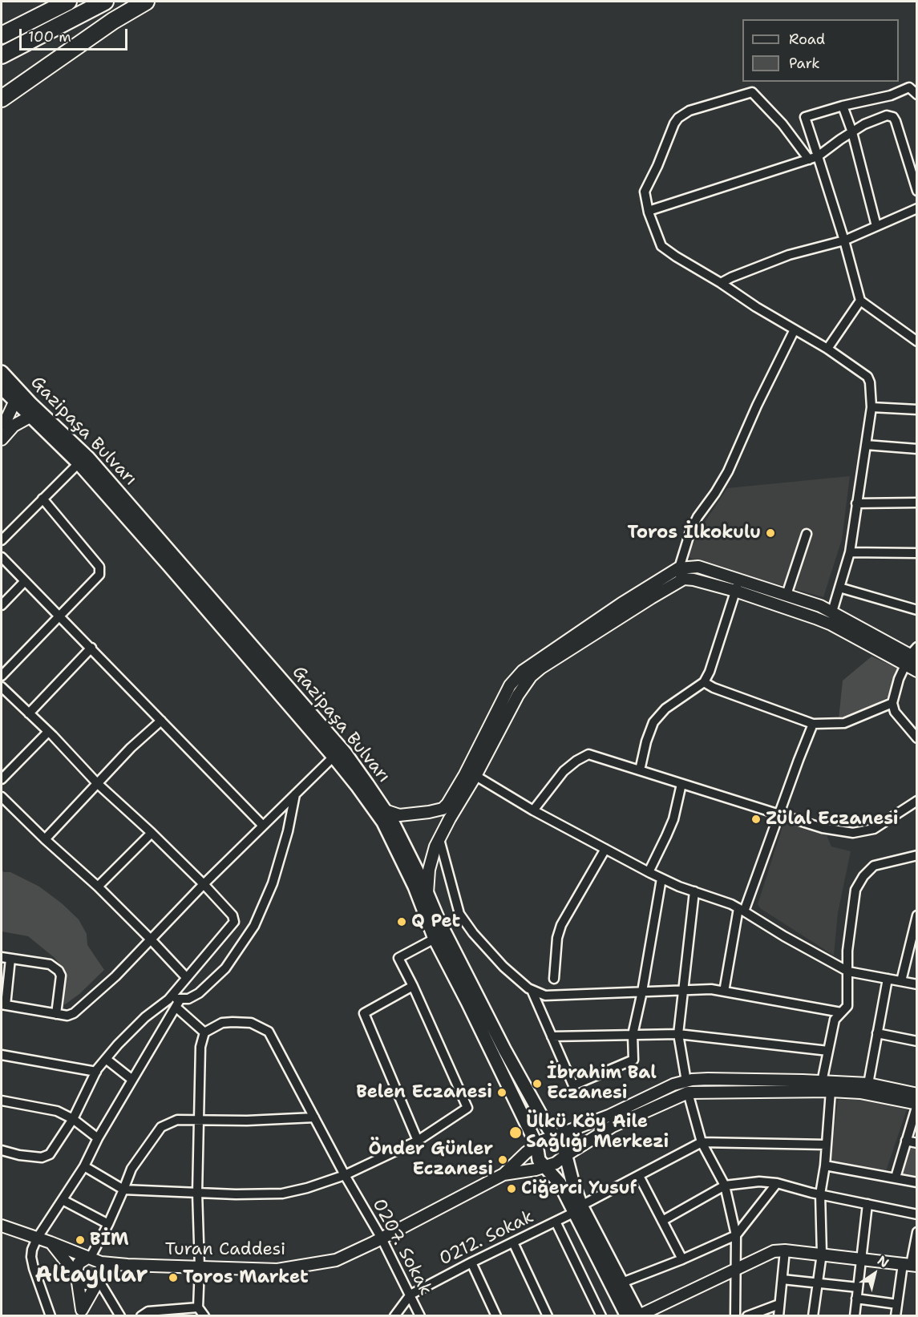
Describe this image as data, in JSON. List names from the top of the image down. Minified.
{"streets":{"main road":["Gazipaşa Bulvarı"],"street":["0212. Sokak","0207. Sokak","Turan Caddesi"]},"crossings":[["Gazipaşa Bulvarı","0212. Sokak"],["0212. Sokak","0207. Sokak"],["0207. Sokak","Turan Caddesi"]],"districts":["Altaylılar"],"places":["Toros İlkokulu","Zülal Eczanesi","Q Pet","İbrahim Bal Eczanesi","Belen Eczanesi","Ülkü Köy Aile Sağlığı Merkezi","Önder Günler Eczanesi","Ciğerci Yusuf","BİM","Toros Market"],"legend":["Road","Park"],"scale_bar":"100 m","north":"top right"}
